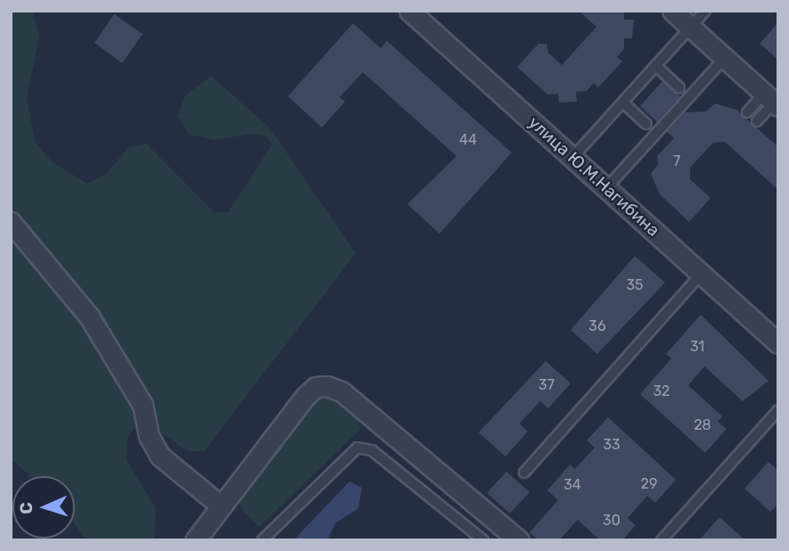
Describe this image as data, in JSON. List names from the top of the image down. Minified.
{"streets":{"street":["улица Ю.М.Нагибина"]},"house_numbers":["44","7","35","36","31","37","32","28","33","29","34","30"],"north":"left"}
